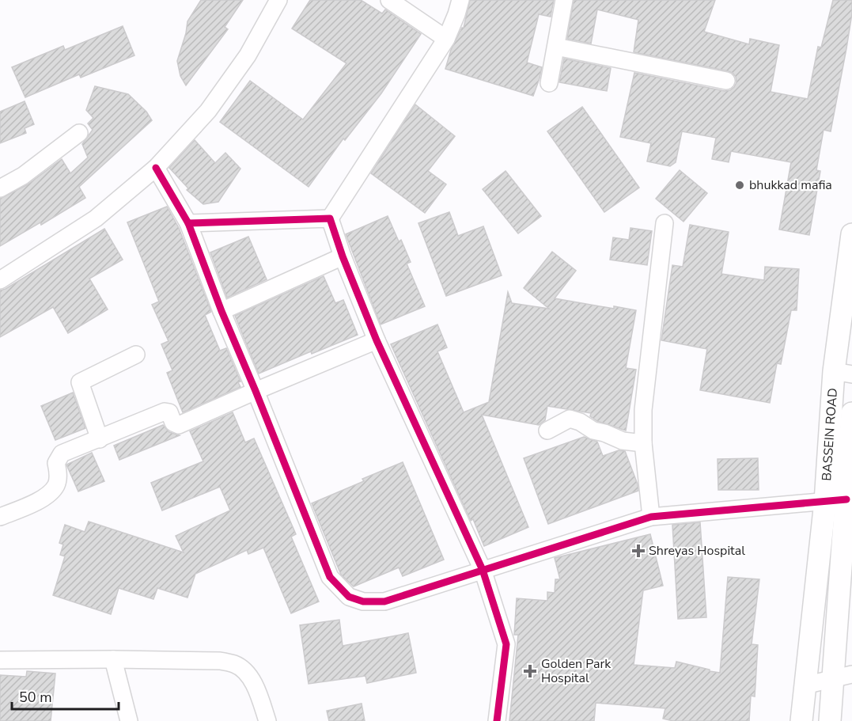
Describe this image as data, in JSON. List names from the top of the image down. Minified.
{"streets":{"main road":["BASSEIN ROAD"]},"places":{"other":["bhukkad mafia"],"health":["Shreyas Hospital","Golden Park Hospital"]},"scale_bar":"50 m"}
